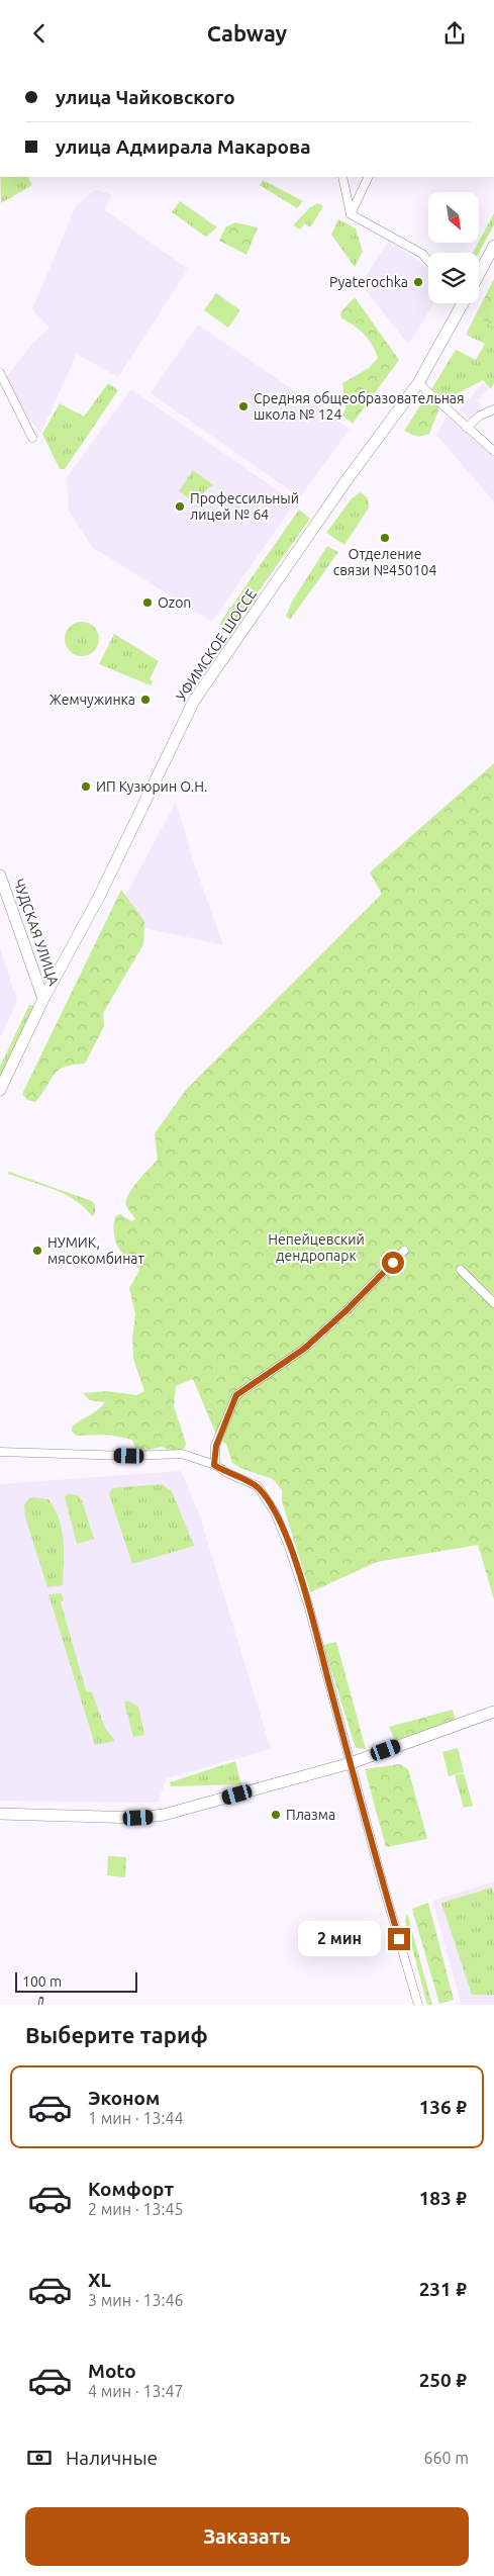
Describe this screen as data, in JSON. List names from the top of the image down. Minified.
{"streets":{"main road":["УФИМСКОЕ ШОССЕ","ЧУДСКАЯ УЛИЦА"]},"crossings":[["УФИМСКОЕ ШОССЕ","ЧУДСКАЯ УЛИЦА"]],"parks":["Непейцевский дендропарк"],"places":["Pyaterochka","Средняя общеобразовательная школа № 124","Профессильный лицей № 64","Отделение связи №450104","Ozon","Жемчужинка","ИП Кузюрин О.Н.","НУМИК, мясокомбинат","Плазма"],"scale_bar":"100 m","north":"bottom right","page":{"header":"Cabway","banner":["улица Чайковского","улица Адмирала Макарова"],"bubble":"2 мин","scale":"100 m","heading":"Выберите тариф","list":[{"name":"Эконом","note":"1 мин · 13:44","value":"136 ₽"},{"name":"Комфорт","note":"2 мин · 13:45","value":"183 ₽"},{"name":"XL","note":"3 мин · 13:46","value":"231 ₽"},{"name":"Moto","note":"4 мин · 13:47","value":"250 ₽"}],"pay":["Наличные","660 m"],"buttons":"Заказать"}}
